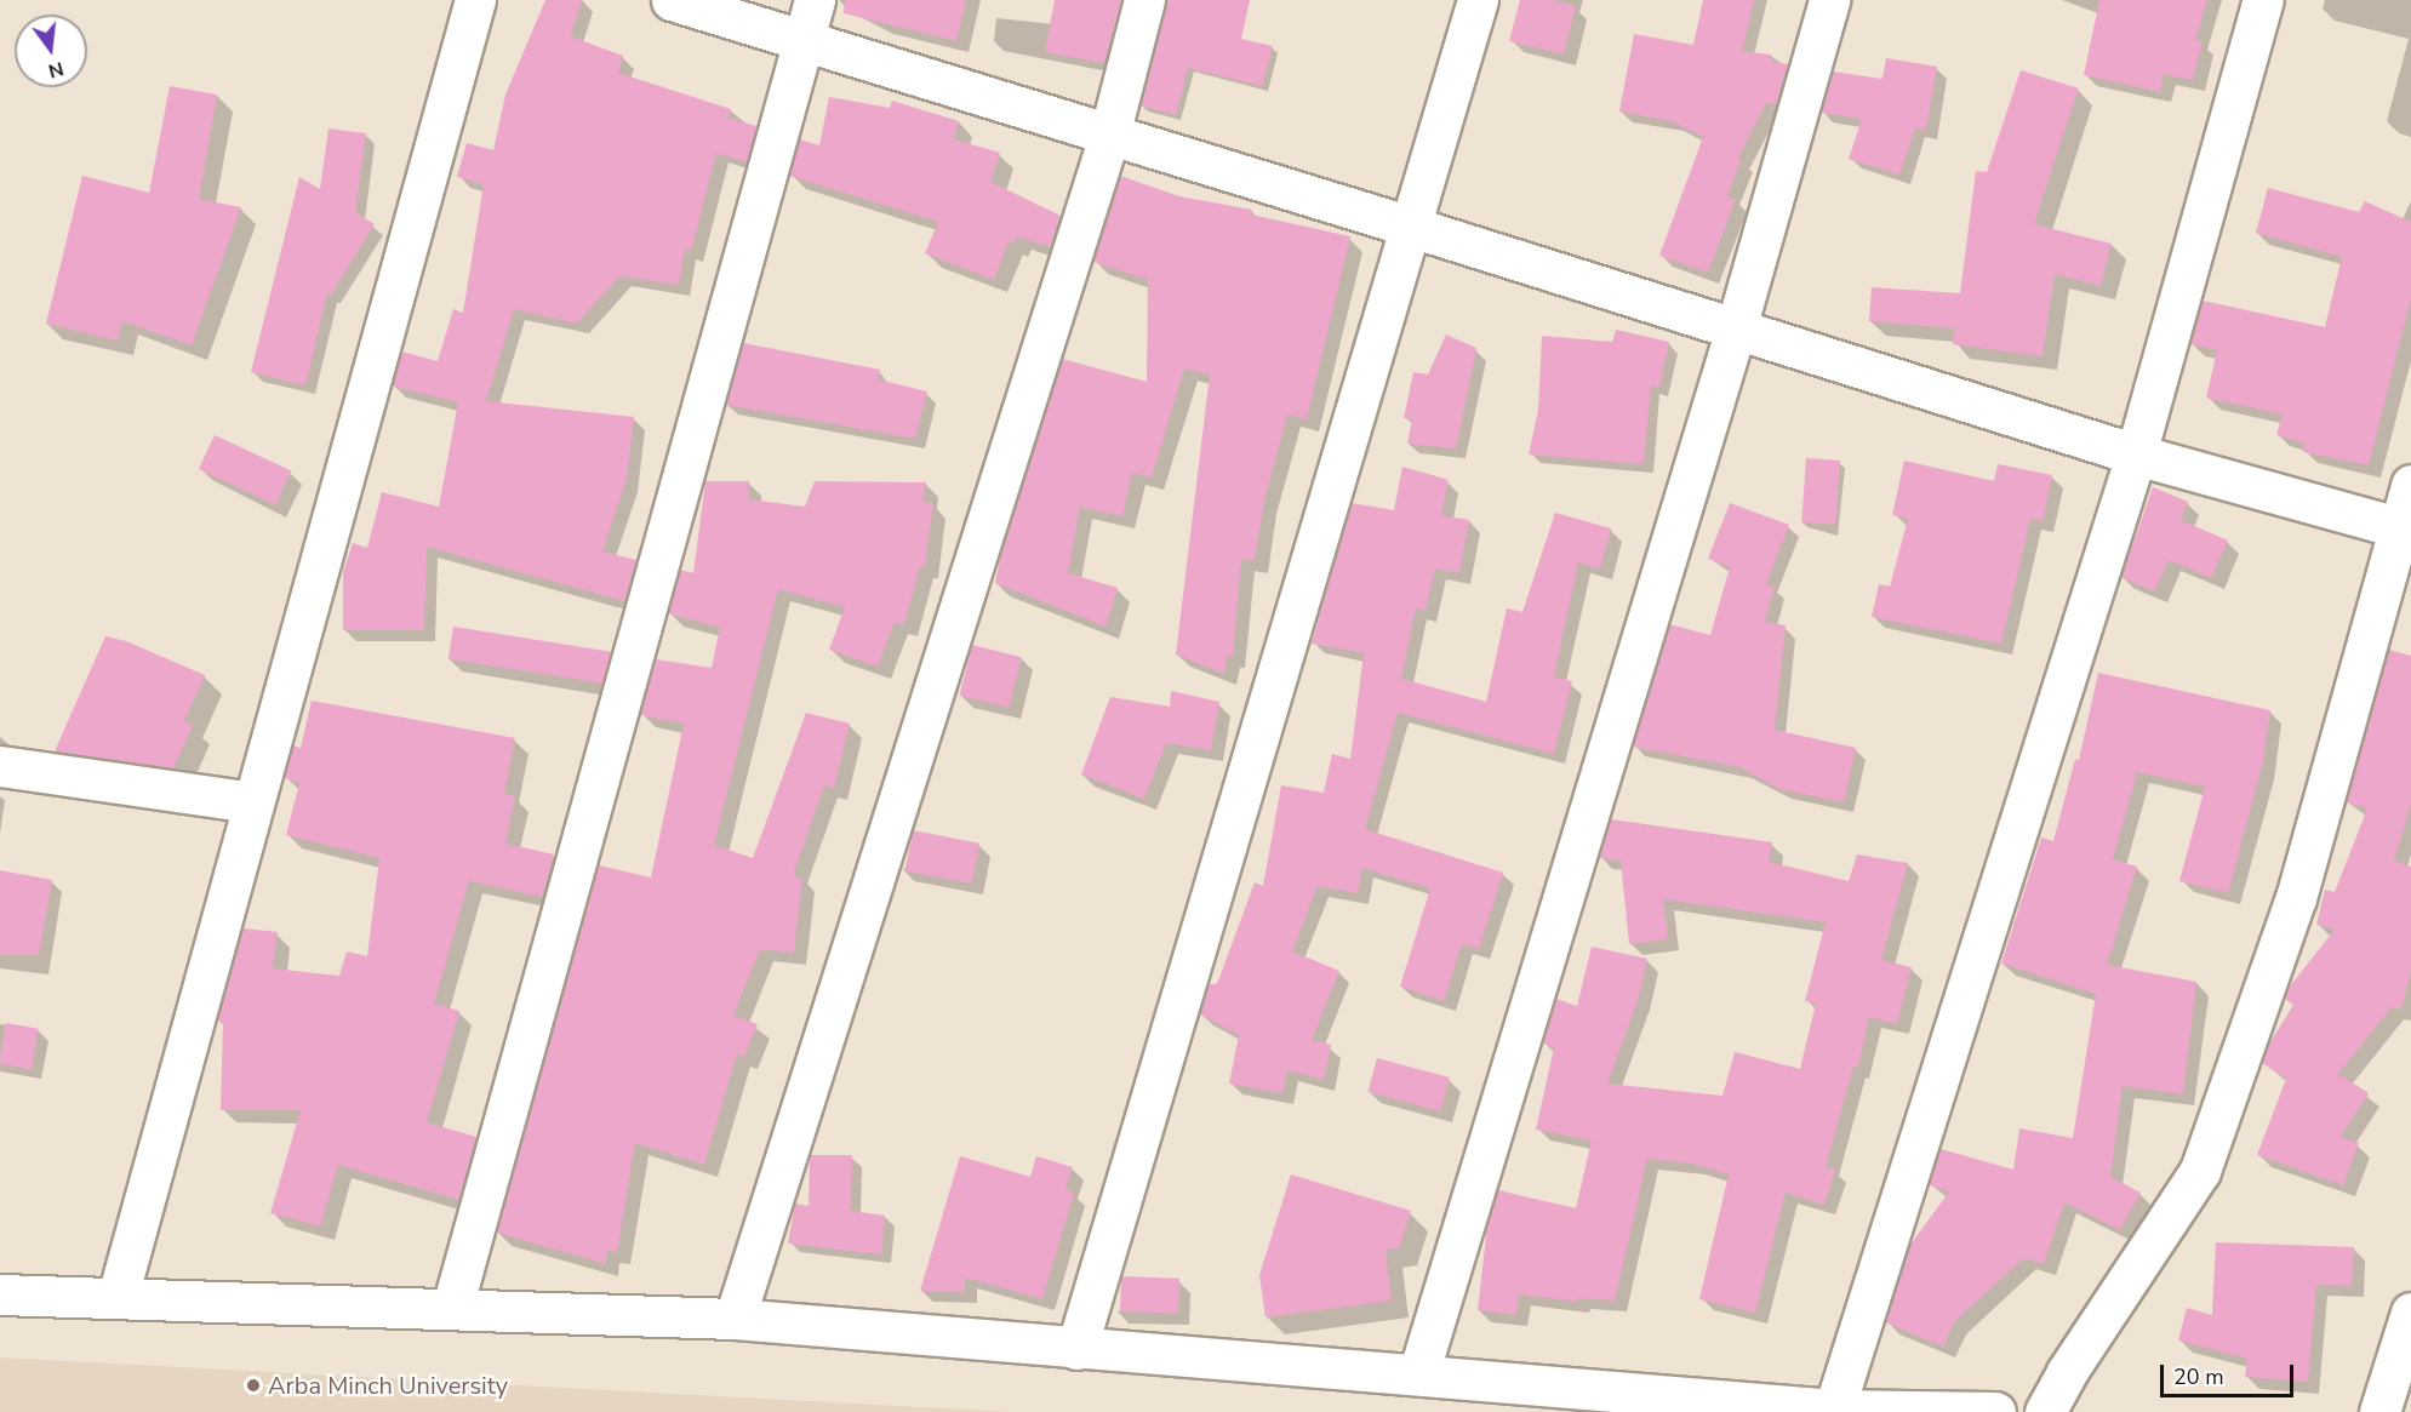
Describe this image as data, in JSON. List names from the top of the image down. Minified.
{"places":["Arba Minch University"],"scale_bar":"20 m","north":"bottom"}
